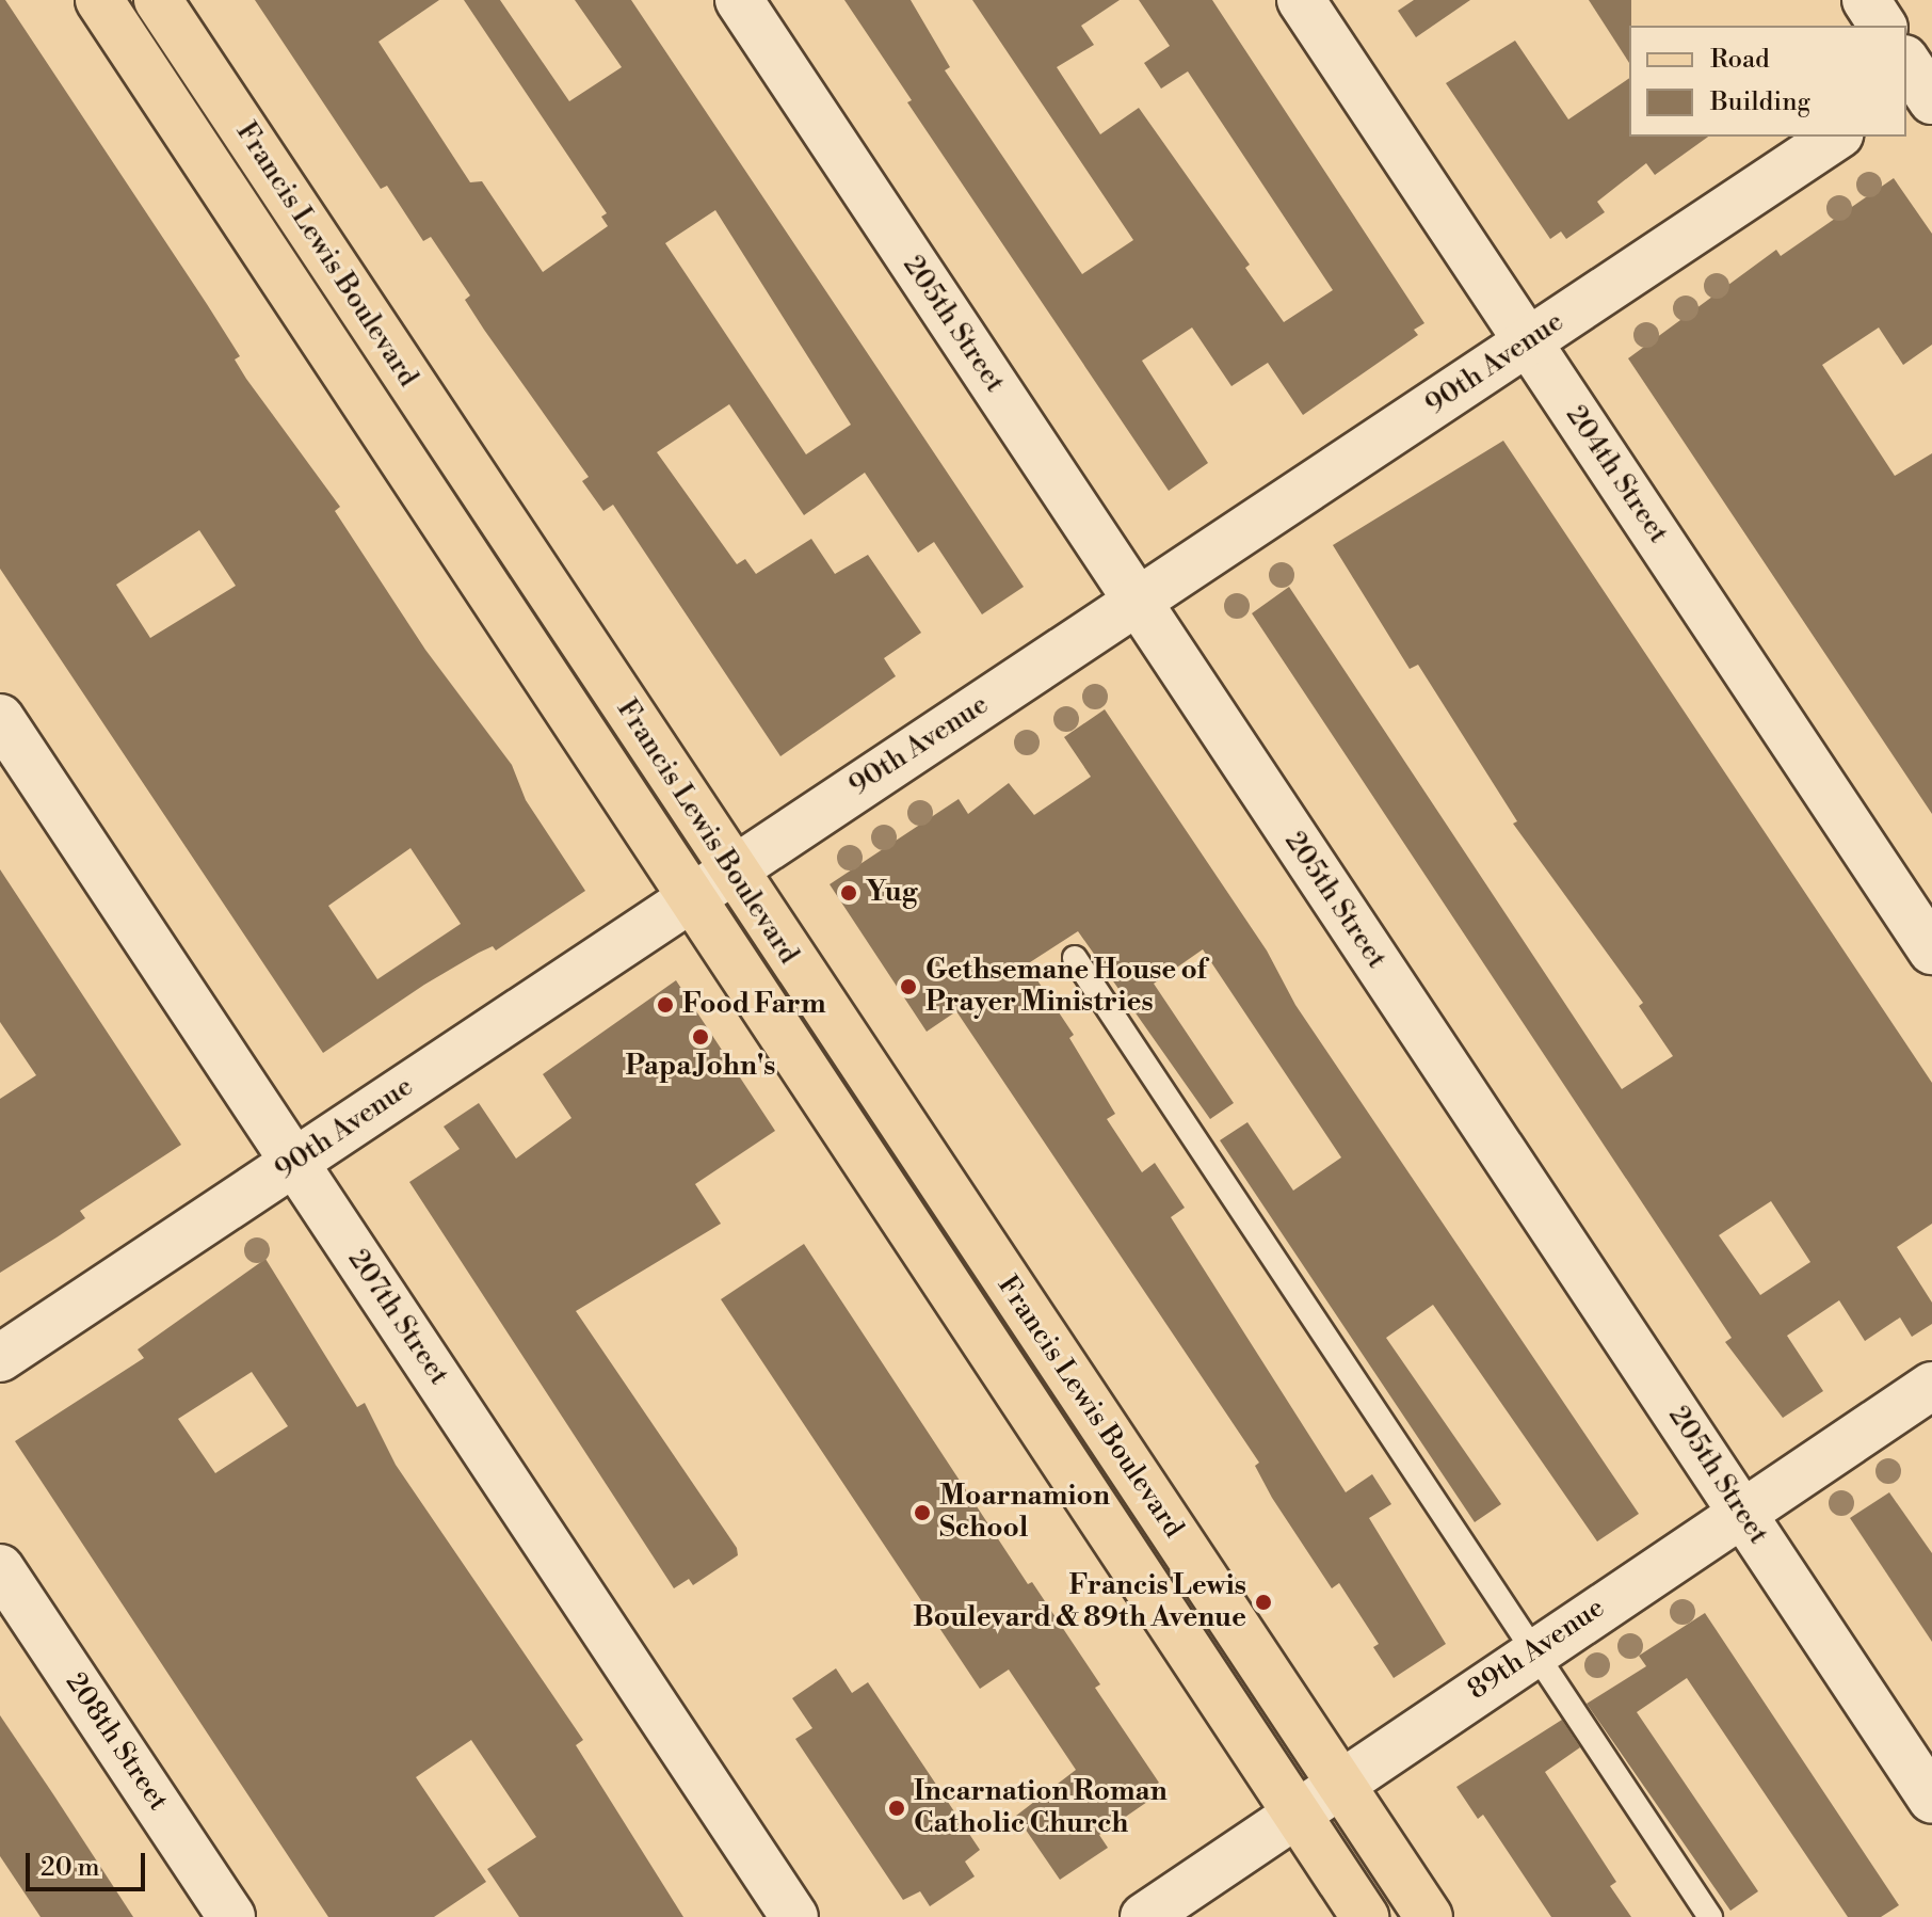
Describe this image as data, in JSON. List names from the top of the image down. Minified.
{"streets":{"main road":["Francis Lewis Boulevard"],"street":["205th Street","90th Avenue","204th Street","207th Street","89th Avenue","208th Street"]},"crossings":[["Francis Lewis Boulevard","90th Avenue"],["Francis Lewis Boulevard","89th Avenue"],["205th Street","90th Avenue"],["205th Street","89th Avenue"],["90th Avenue","204th Street"],["90th Avenue","207th Street"]],"places":["Yug","Gethsemane House of Prayer Ministries","Food Farm","Papa John's","Moarnamion School","Francis Lewis Boulevard & 89th Avenue","Incarnation Roman Catholic Church"],"legend":["Road","Building"],"scale_bar":"20 m"}
